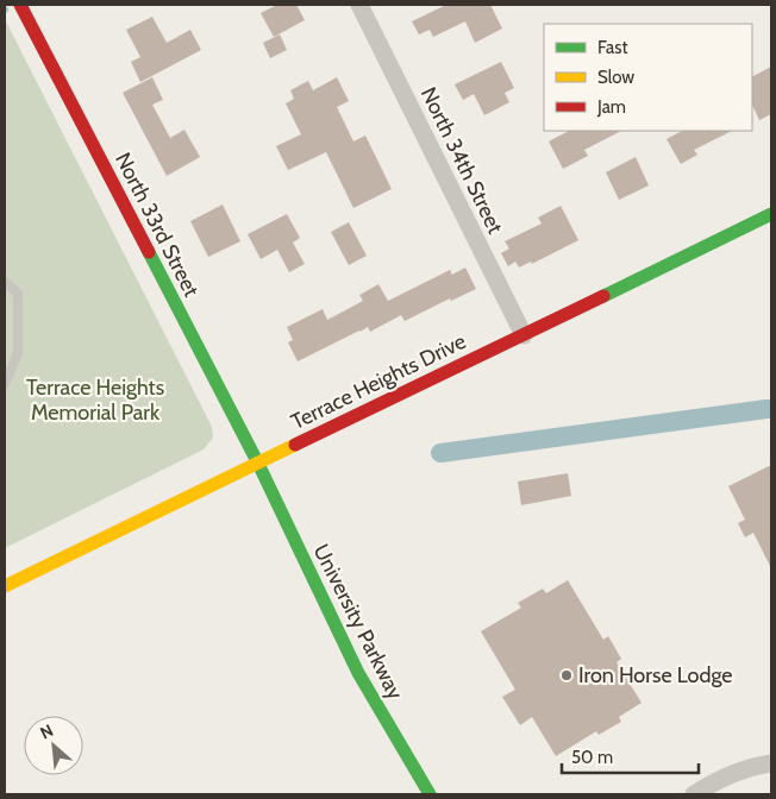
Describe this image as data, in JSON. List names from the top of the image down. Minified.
{"streets":{"main road":["North 33rd Street","Terrace Heights Drive","University Parkway"],"street":["North 34th Street"]},"crossings":[["North 34th Street","Terrace Heights Drive"],["North 33rd Street","Terrace Heights Drive"],["North 33rd Street","University Parkway"],["Terrace Heights Drive","University Parkway"]],"parks":["Terrace Heights Memorial Park"],"places":["Iron Horse Lodge"],"legend":["Fast","Slow","Jam"],"scale_bar":"50 m","north":"top left"}
